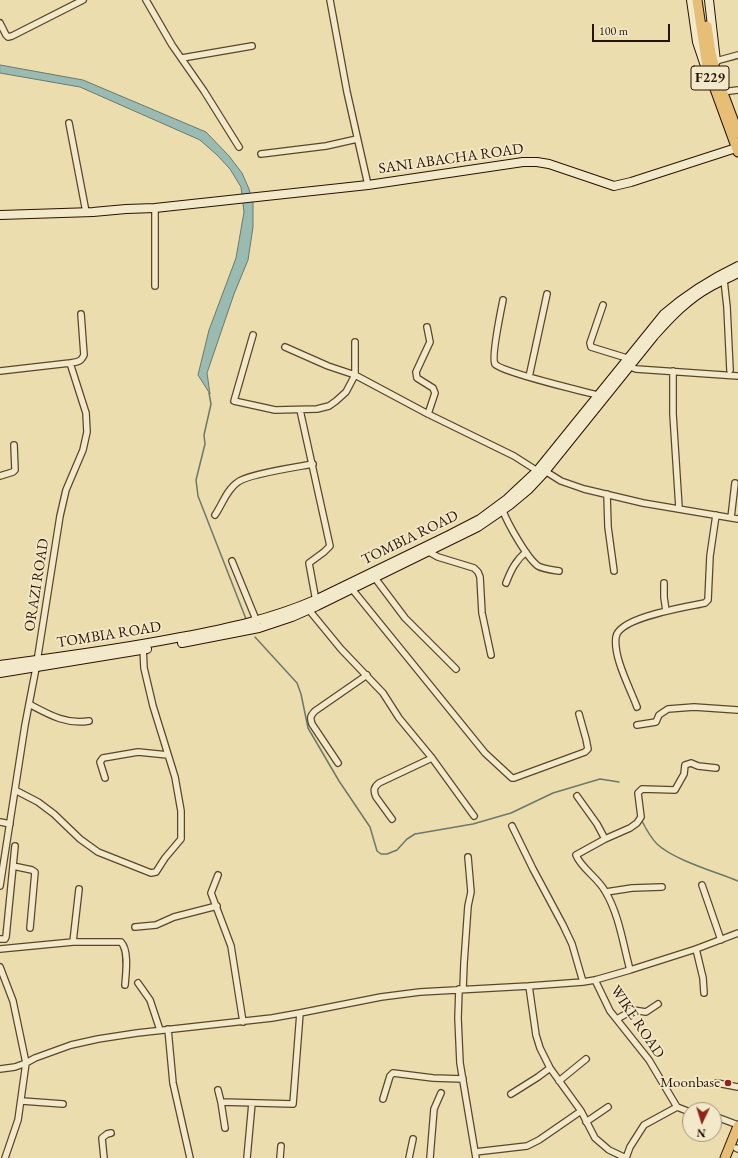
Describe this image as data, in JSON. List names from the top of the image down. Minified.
{"streets":{"main road":["F229","SANI ABACHA ROAD","TOMBIA ROAD"],"street":["ORAZI ROAD","WIKE ROAD"]},"crossings":[["F229","SANI ABACHA ROAD"],["TOMBIA ROAD","ORAZI ROAD"]],"places":["Moonbase"],"scale_bar":"100 m","north":"bottom"}
